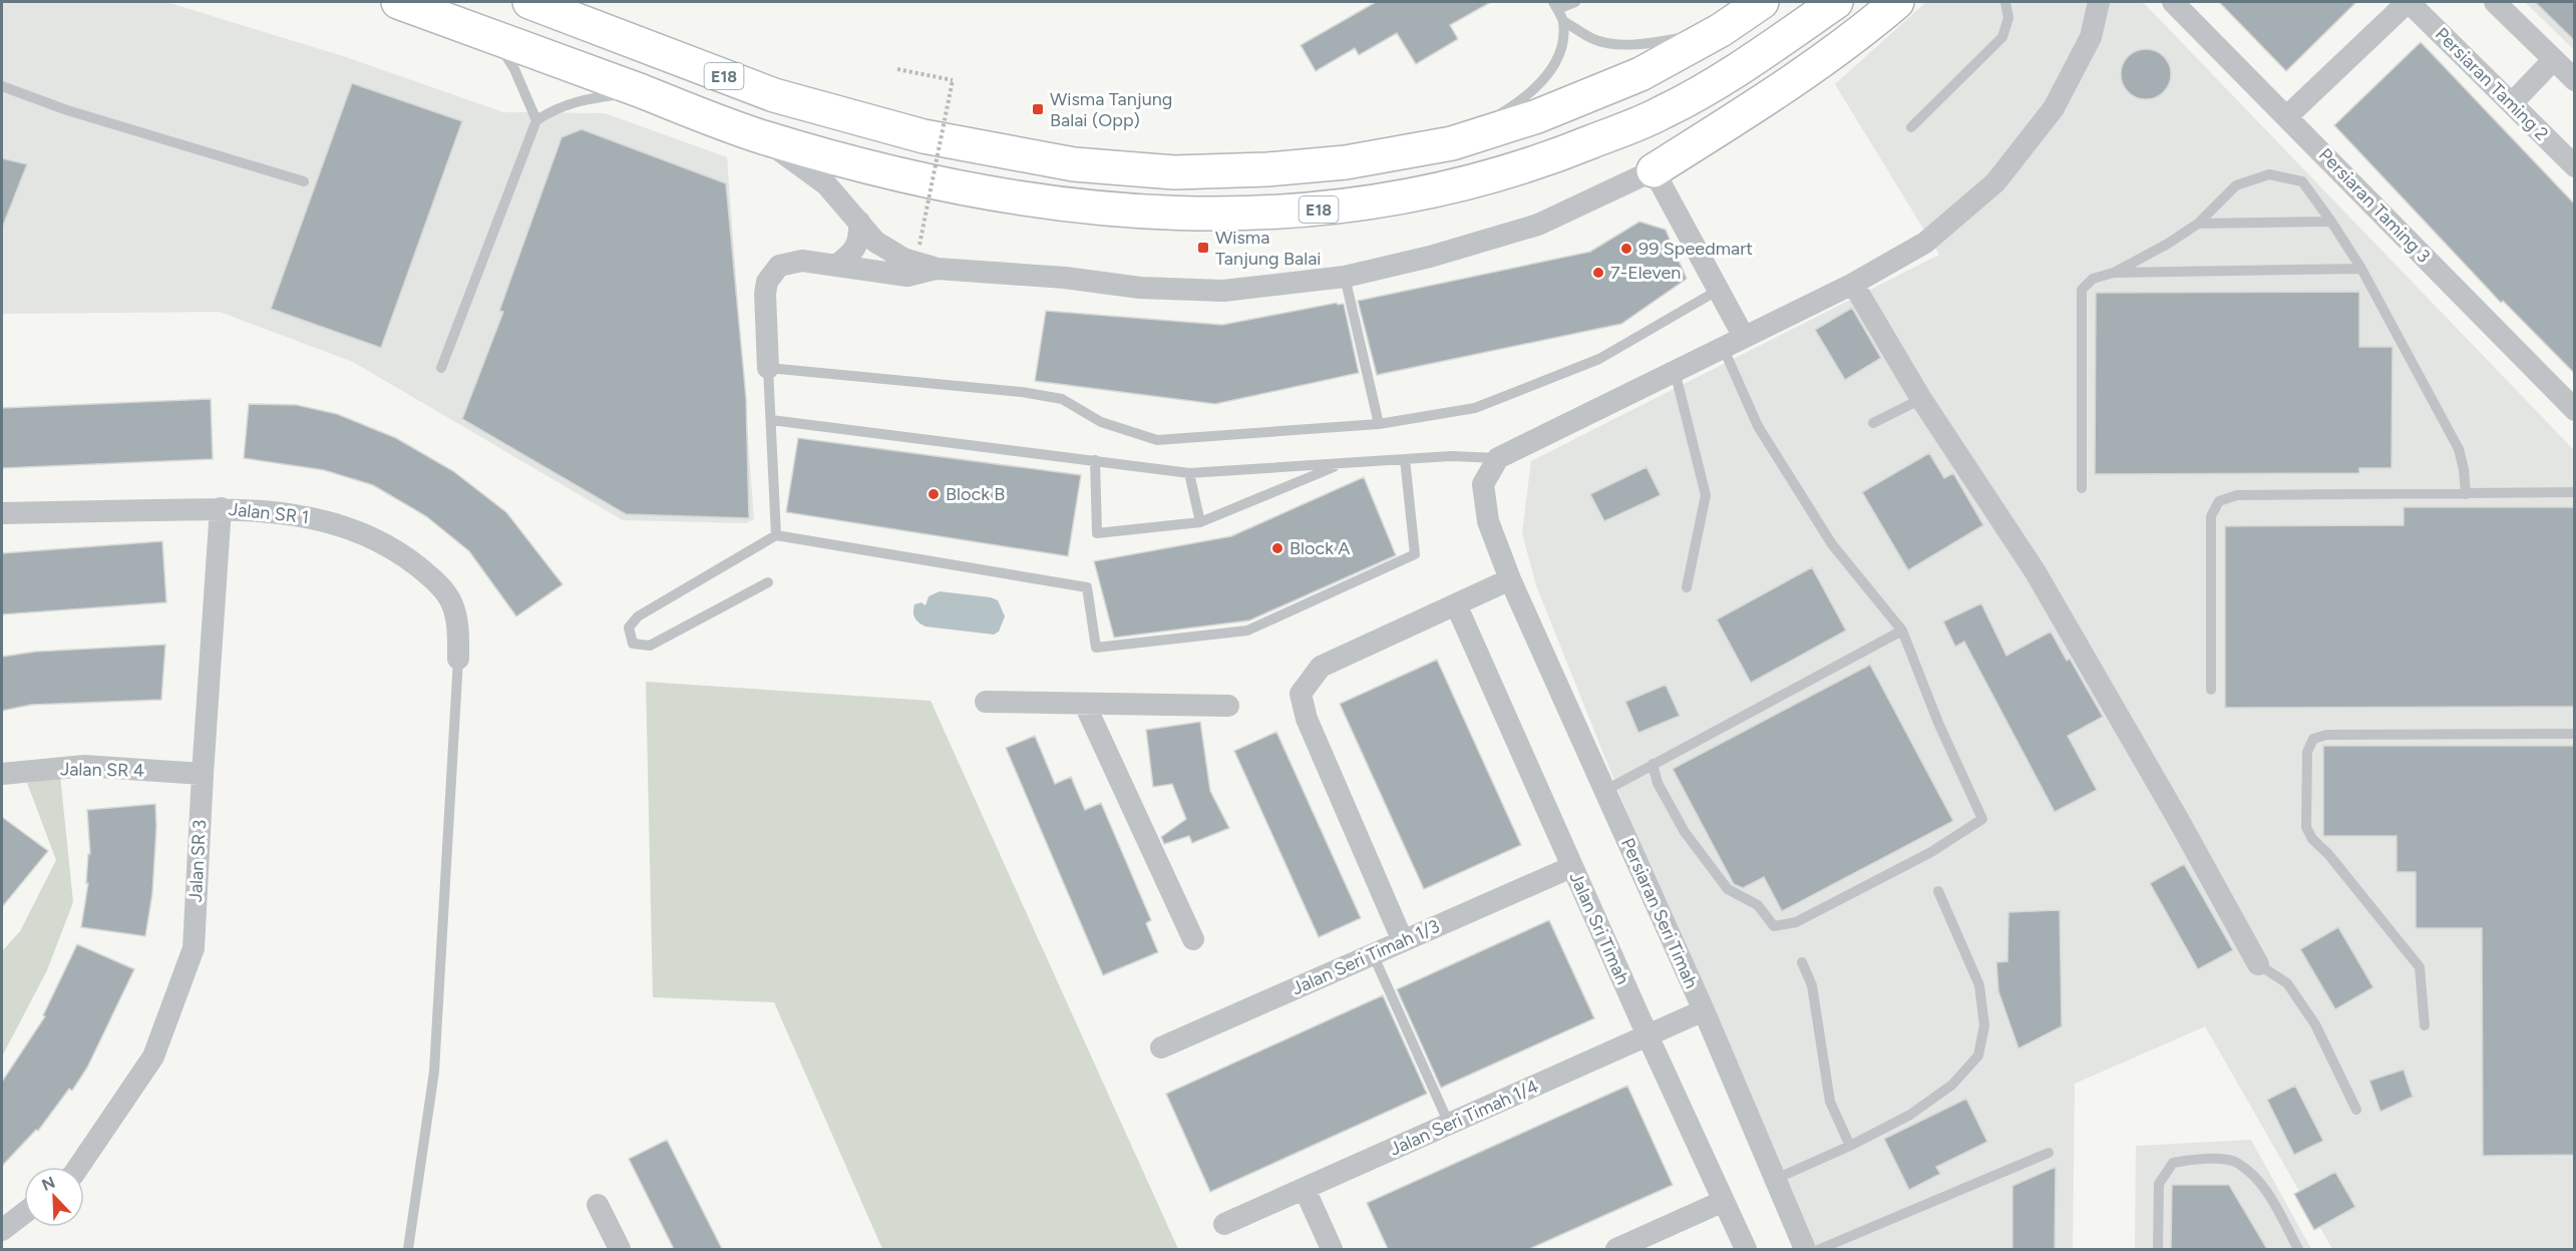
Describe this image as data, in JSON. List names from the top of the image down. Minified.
{"streets":{"highway":["E18"],"street":["Persiaran Taming 2","Persiaran Taming 3","Jalan SR 1","Jalan SR 4","Jalan SR 3","Persiaran Seri Timah","Jalan Sri Timah","Jalan Seri Timah 1/3","Jalan Seri Timah 1/4"]},"crossings":[["Jalan SR 1","Jalan SR 3"],["Jalan SR 4","Jalan SR 3"],["Persiaran Seri Timah","Jalan Seri Timah 1/4"],["Jalan Sri Timah","Jalan Seri Timah 1/3"],["Jalan Sri Timah","Jalan Seri Timah 1/4"]],"places":{"transit":["Wisma Tanjung Balai (Opp)","Wisma Tanjung Balai"],"other":["99 Speedmart","7-Eleven","Block B","Block A"]},"north":"top left"}
